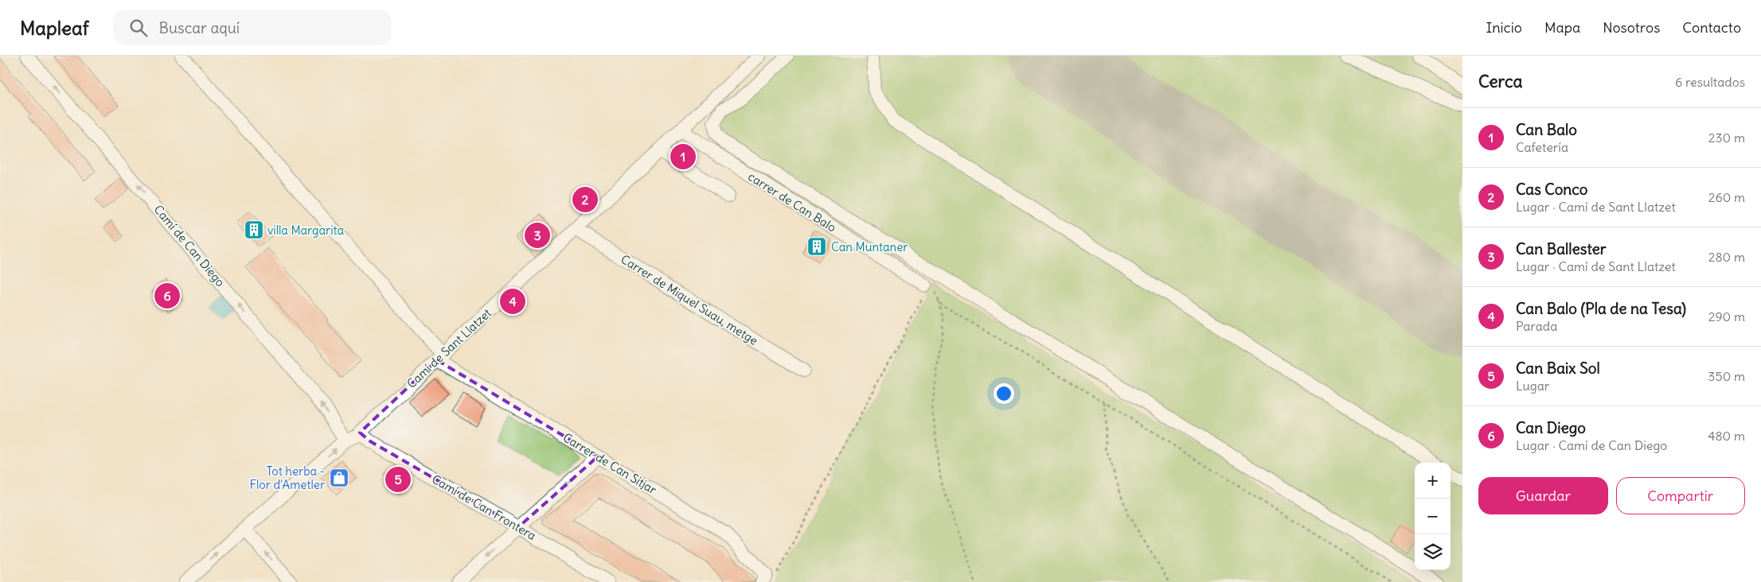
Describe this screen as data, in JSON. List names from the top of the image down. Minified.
{"streets":{"street":["carrer de Can Balo","Camí de Can Diego","Carrer de Miquel Suau, metge","Camí de Sant Llatzet","Carrer de Can Sitjar","Camí de Can Frontera"]},"crossings":[["carrer de Can Balo","Camí de Sant Llatzet"],["Camí de Can Diego","Camí de Sant Llatzet"],["Carrer de Miquel Suau, metge","Camí de Sant Llatzet"],["Camí de Sant Llatzet","Carrer de Can Sitjar"],["Camí de Sant Llatzet","Camí de Can Frontera"]],"one_way":["Camí de Can Diego"],"places":{"building":["villa Margarita","Can Muntaner"],"shop":["Tot herba - Flor d'Ametler"]},"page":{"header":"Mapleaf","search":"Buscar aquí","nav":["Inicio","Mapa","Nosotros","Contacto"],"heading":["Cerca","6 resultados"],"list":[{"mark":"1","name":"Can Balo","note":"Cafetería","value":"230 m"},{"mark":"2","name":"Cas Conco","note":"Lugar · Camí de Sant Llatzet","value":"260 m"},{"mark":"3","name":"Can Ballester","note":"Lugar · Camí de Sant Llatzet","value":"280 m"},{"mark":"4","name":"Can Balo (Pla de na Tesa)","note":"Parada","value":"290 m"},{"mark":"5","name":"Can Baix Sol","note":"Lugar","value":"350 m"},{"mark":"6","name":"Can Diego","note":"Lugar · Camí de Can Diego","value":"480 m"}],"pins":["1","2","3","6","4","5"],"map_buttons":["+","−"],"buttons":["Guardar","Compartir"]}}
